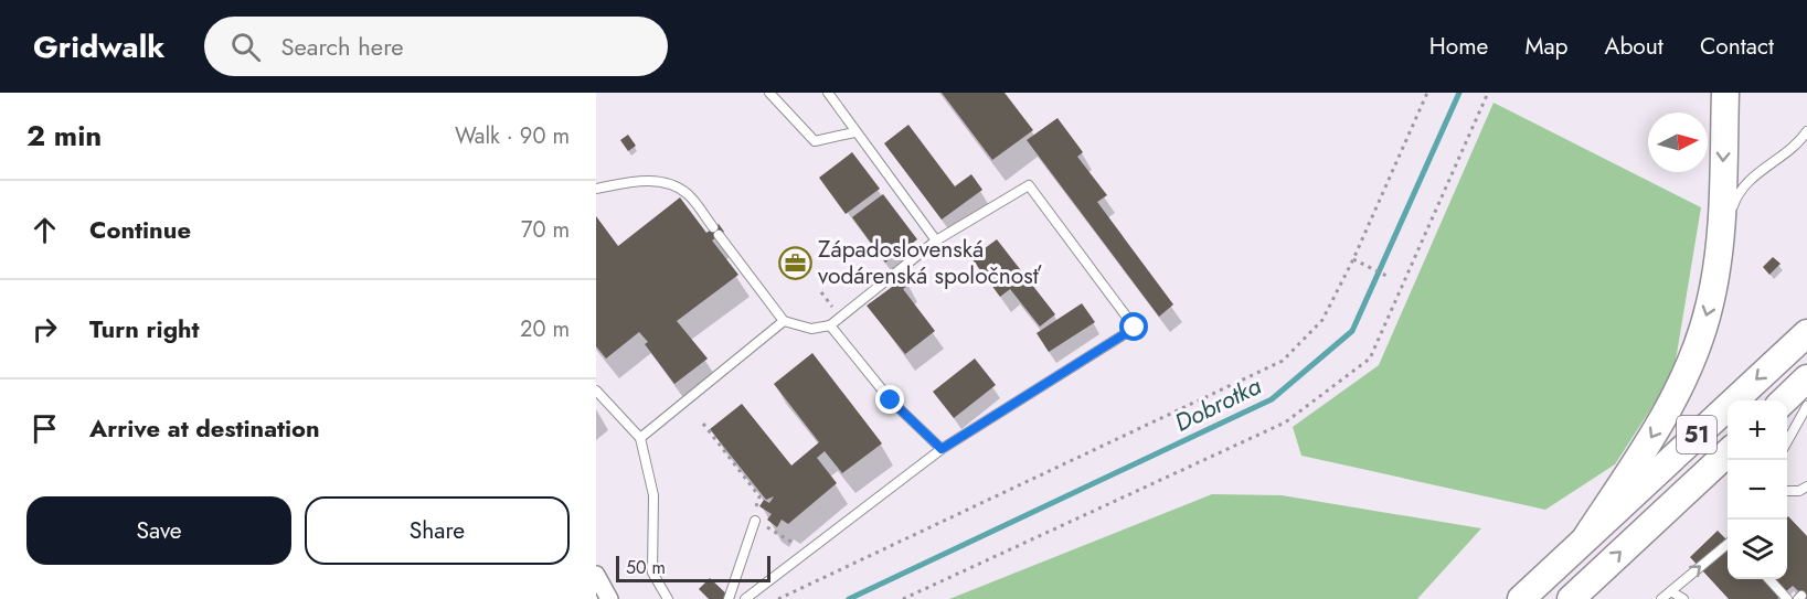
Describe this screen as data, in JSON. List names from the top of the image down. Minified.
{"streets":{"main road":["51"]},"water":["Dobrotka"],"places":{"office":["Západoslovenská vodárenská spoločnosť"]},"scale_bar":"50 m","north":"right","page":{"header":"Gridwalk","search":"Search here","nav":["Home","Map","About","Contact"],"heading":["2 min","Walk · 90 m"],"list":[["Continue","70 m"],["Turn right","20 m"],"Arrive at destination"],"map_buttons":["+","−"],"buttons":["Save","Share"],"scale":"50 m"}}
